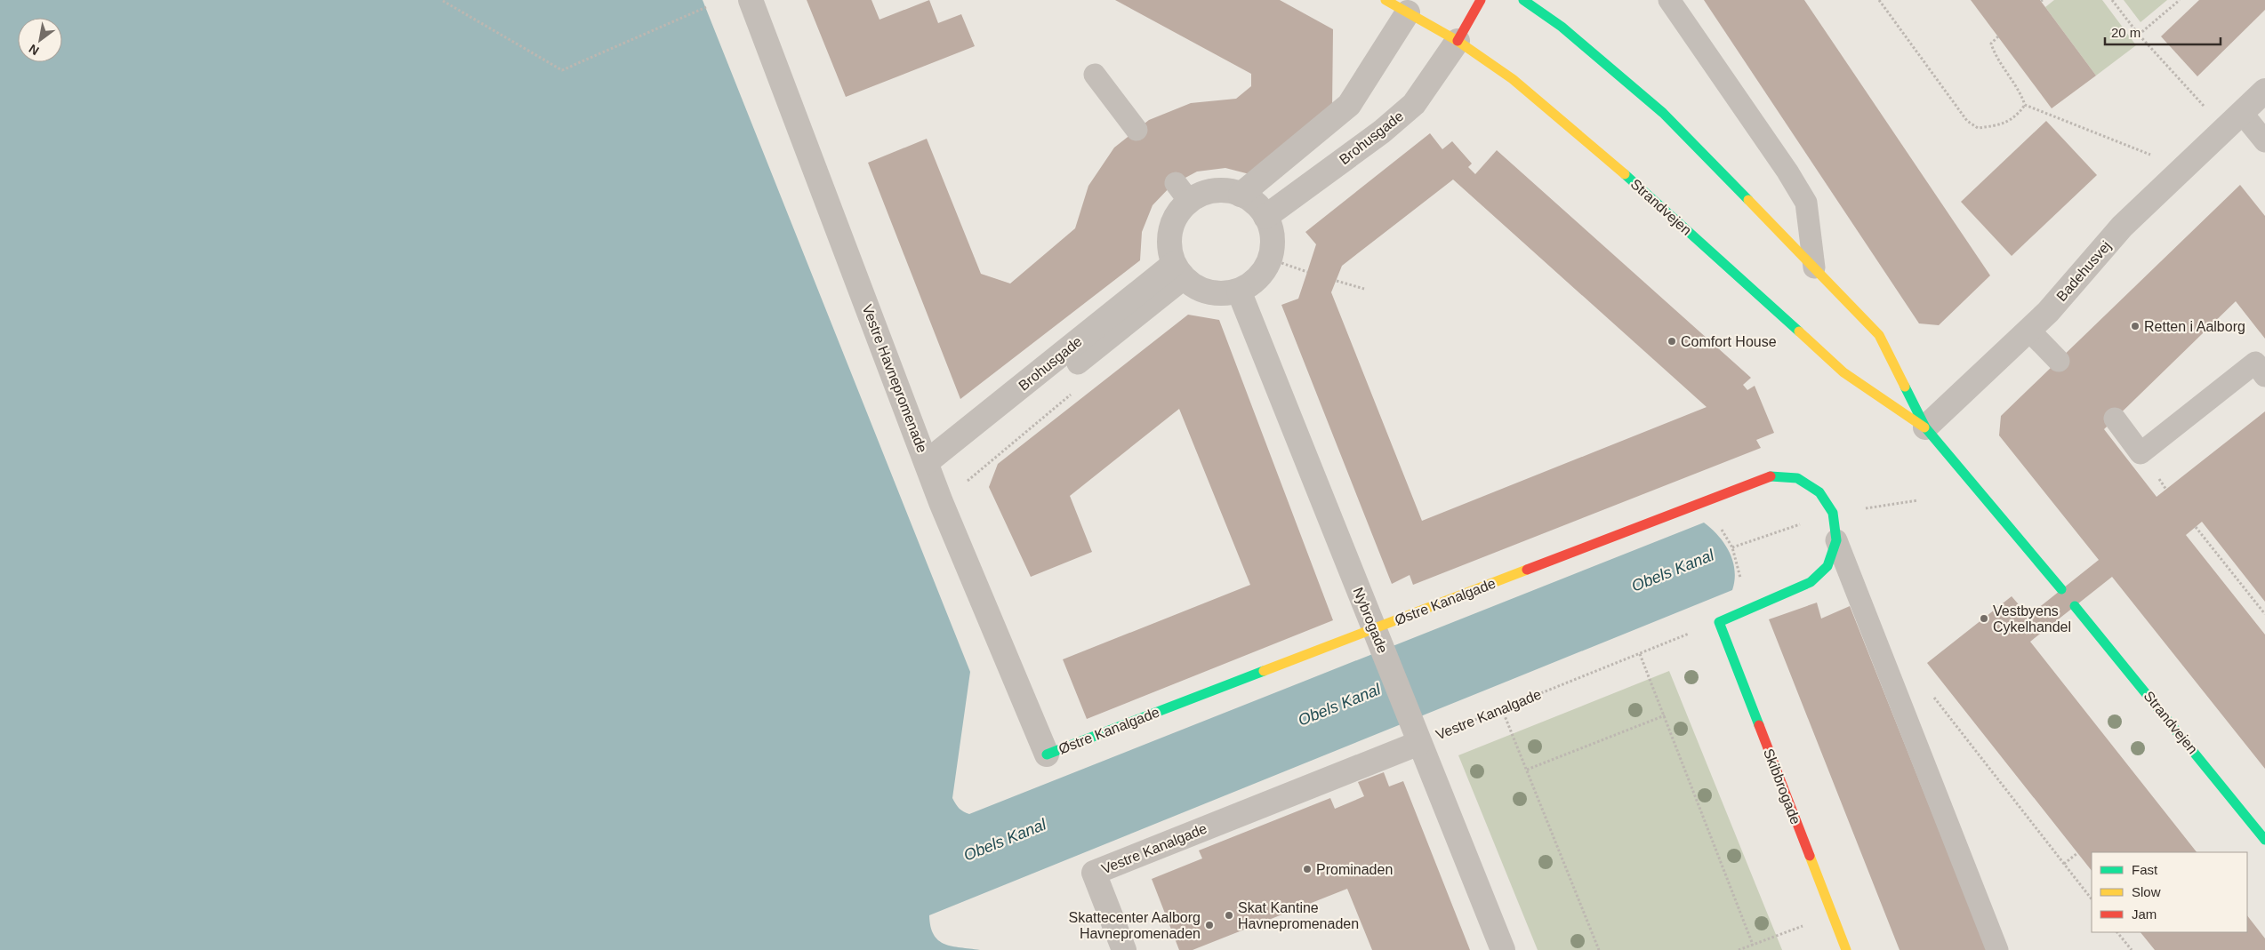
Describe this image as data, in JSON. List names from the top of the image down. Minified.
{"streets":{"street":["Brohusgade","Strandvejen","Badehusvej","Vestre Havnepromenade","Østre Kanalgade","Nybrogade","Vestre Kanalgade","Skibbrogade"]},"crossings":[["Brohusgade","Strandvejen"],["Brohusgade","Vestre Havnepromenade"],["Brohusgade","Nybrogade"],["Strandvejen","Badehusvej"],["Vestre Havnepromenade","Østre Kanalgade"],["Østre Kanalgade","Nybrogade"],["Nybrogade","Vestre Kanalgade"],["Vestre Kanalgade","Skibbrogade"]],"water":["Obels Kanal"],"places":["Retten i Aalborg","Comfort House","Vestbyens Cykelhandel","Prominaden","Skat Kantine Havnepromenaden","Skattecenter Aalborg Havnepromenaden"],"legend":["Fast","Slow","Jam"],"scale_bar":"20 m","north":"bottom left"}
